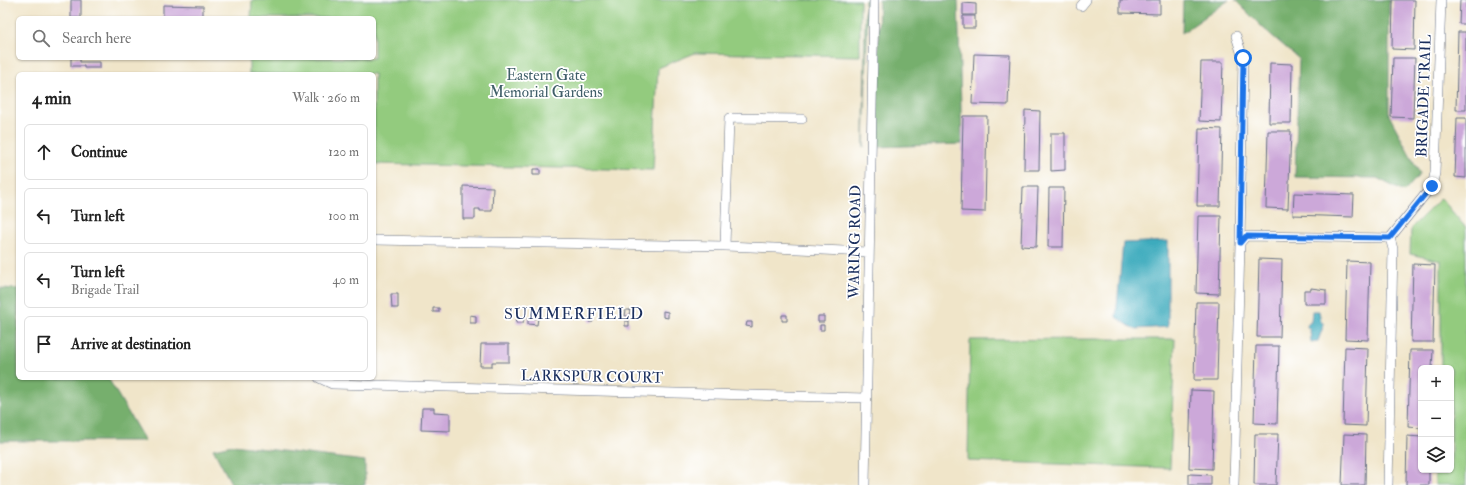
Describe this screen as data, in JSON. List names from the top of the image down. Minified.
{"streets":{"street":["BRIGADE TRAIL","WARING ROAD","LARKSPUR COURT"]},"crossings":[["WARING ROAD","LARKSPUR COURT"]],"districts":["SUMMERFIELD"],"parks":["Eastern Gate Memorial Gardens"],"page":{"search":"Search here","heading":["4 min","Walk · 260 m"],"list":[["Continue","120 m"],["Turn left","100 m"],["Turn left","Brigade Trail","40 m"],"Arrive at destination"],"map_buttons":["+","−"]}}
